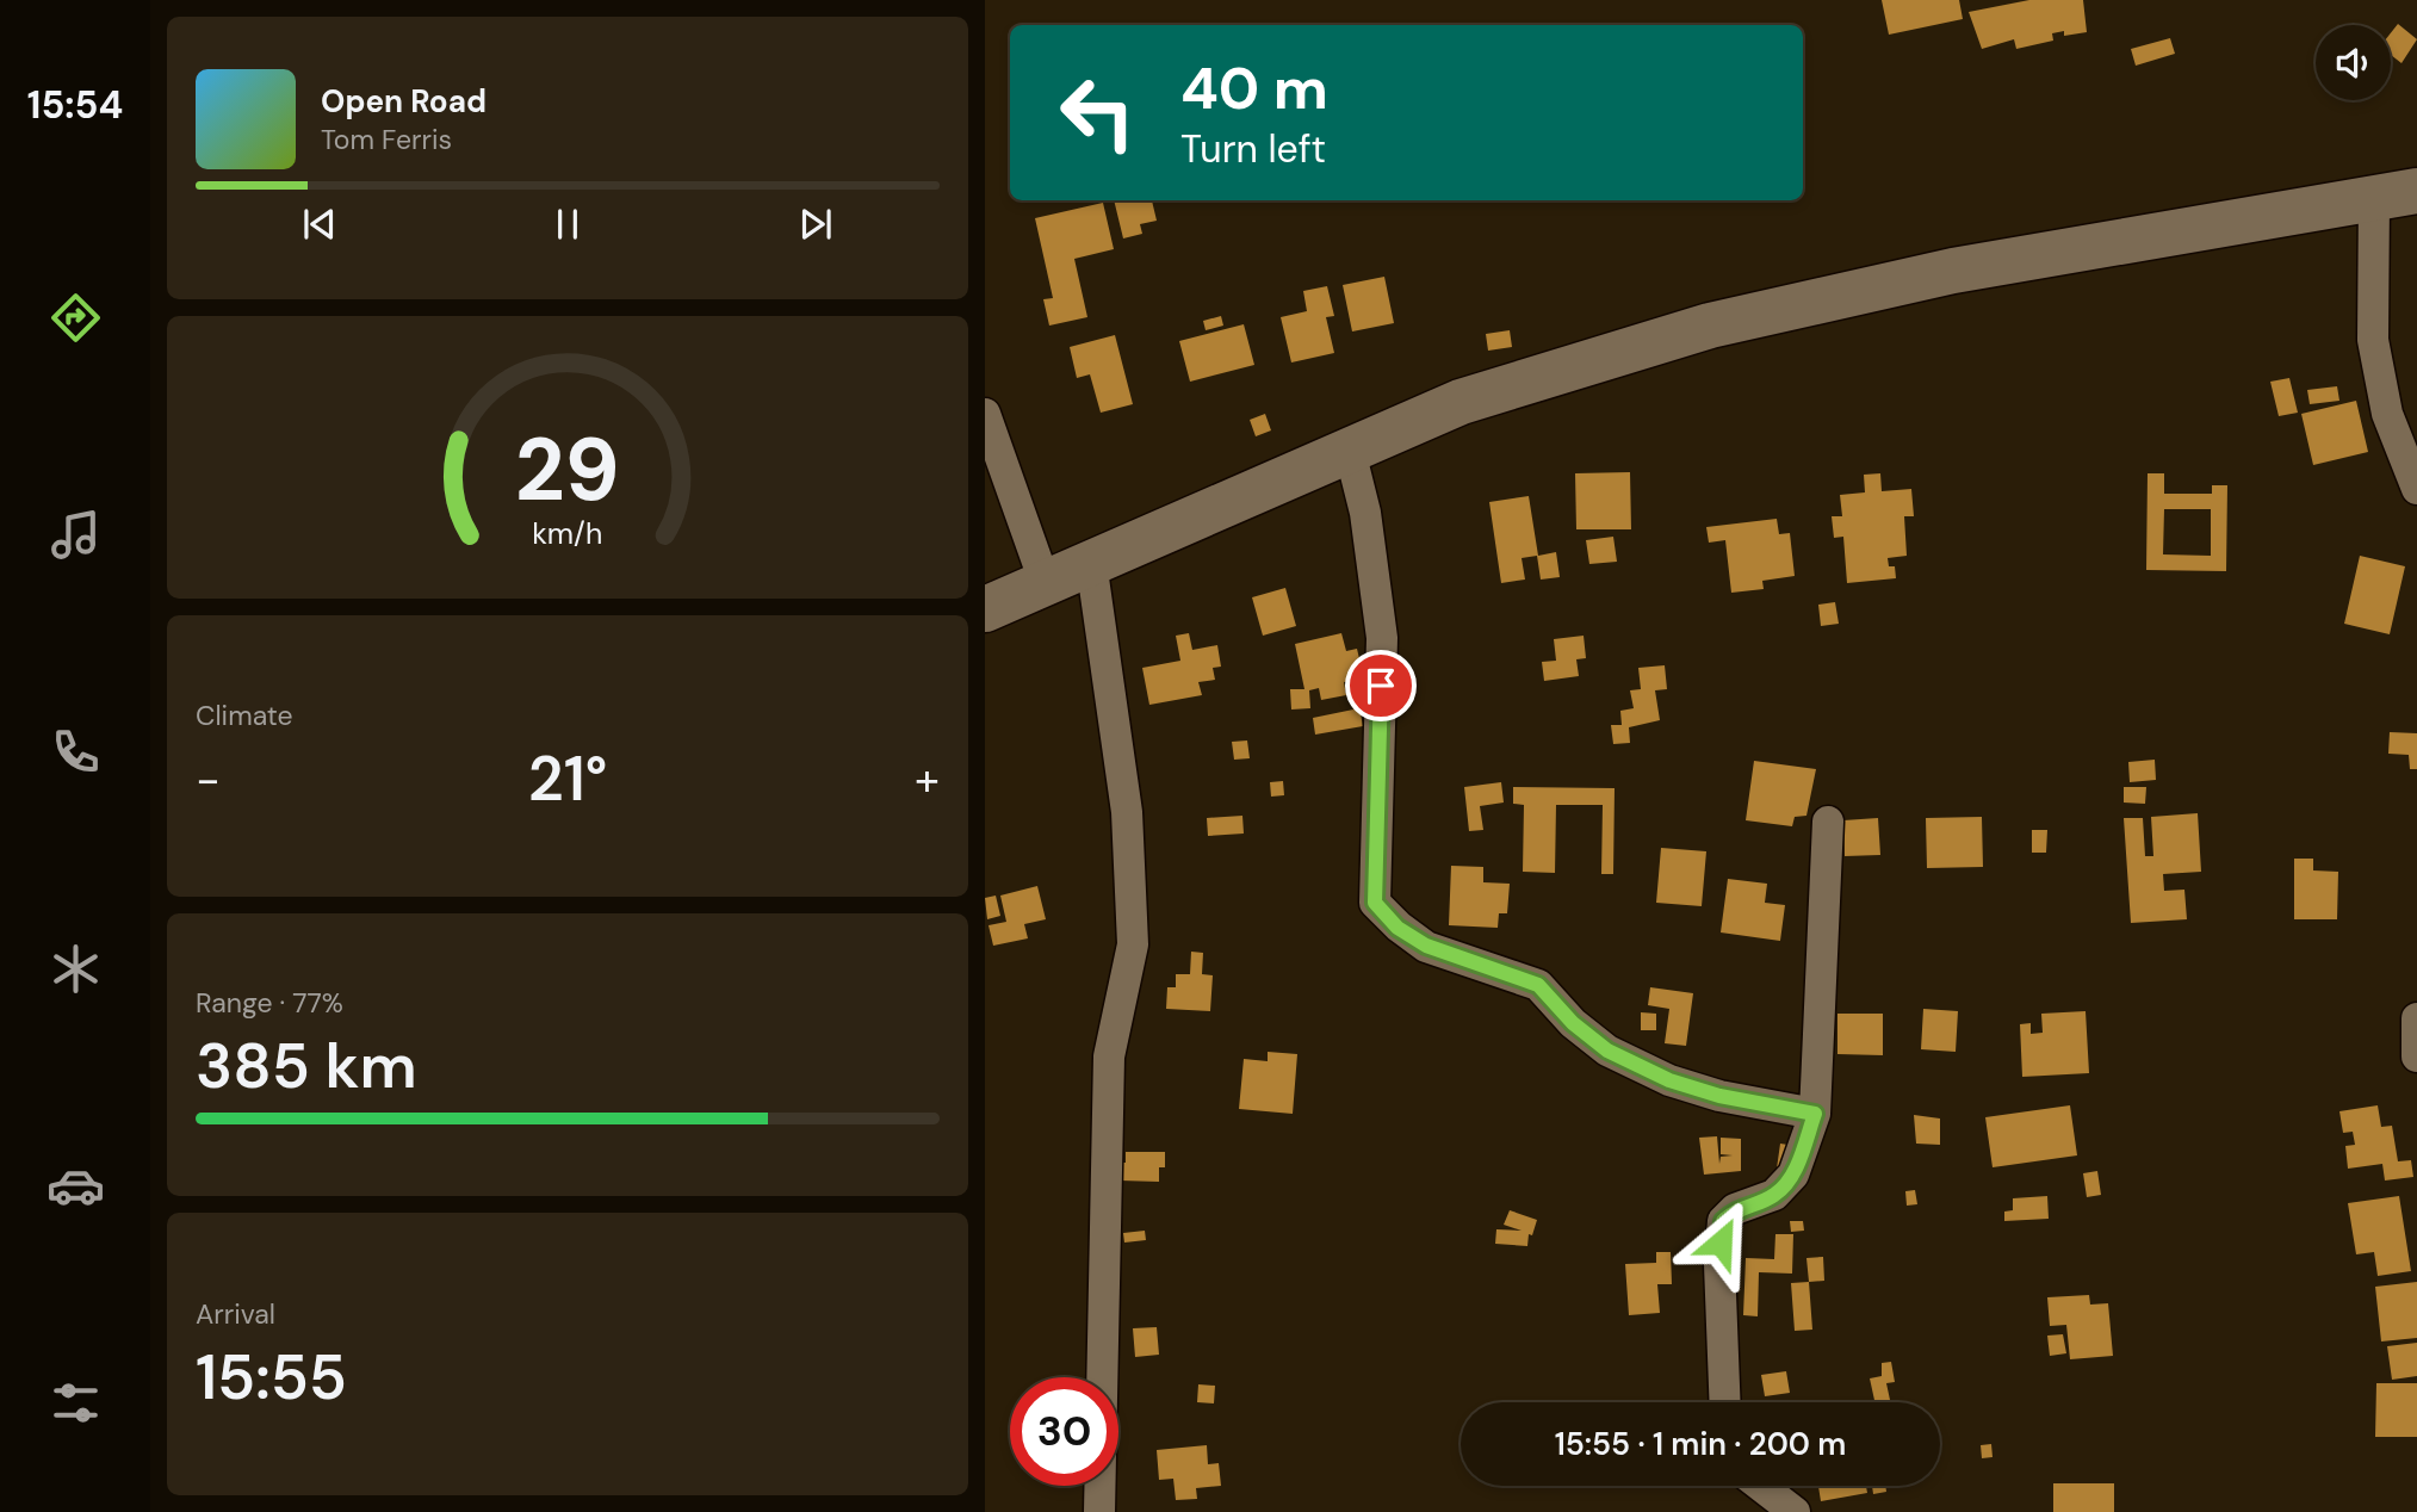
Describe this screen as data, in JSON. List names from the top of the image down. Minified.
{"page":{"tabs":"15:54","turn":["40 m","Turn left"],"song":["Open Road","Tom Ferris"],"tile":["Climate",["Range · 77%","385 km"],["Arrival","15:55"]],"heat":["−","21°","+"],"limit":"30","trip":"15:55 · 1 min · 200 m","gauge":["29","km/h"]}}
